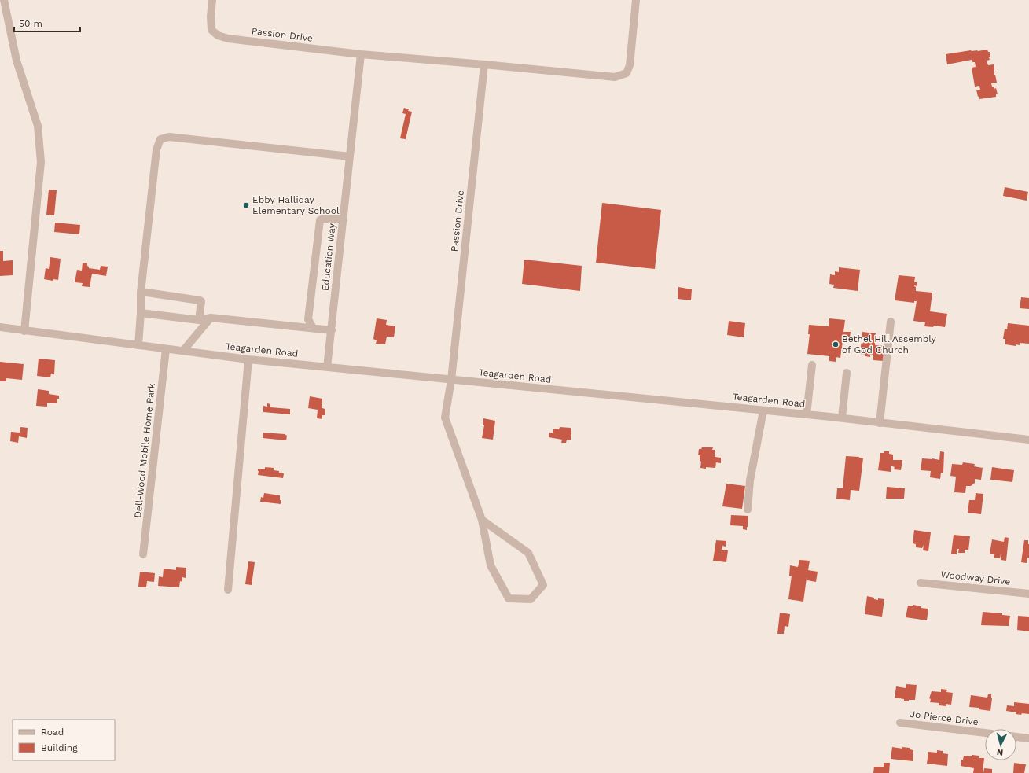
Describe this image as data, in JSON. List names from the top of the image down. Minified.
{"streets":{"street":["Passion Drive","Education Way","Teagarden Road","Dell-Wood Mobile Home Park","Woodway Drive","Jo Pierce Drive"]},"crossings":[["Passion Drive","Education Way"],["Passion Drive","Teagarden Road"],["Education Way","Teagarden Road"],["Teagarden Road","Dell-Wood Mobile Home Park"]],"places":["Ebby Halliday Elementary School","Bethel Hill Assembly of God Church"],"legend":["Road","Building"],"scale_bar":"50 m","north":"bottom"}
